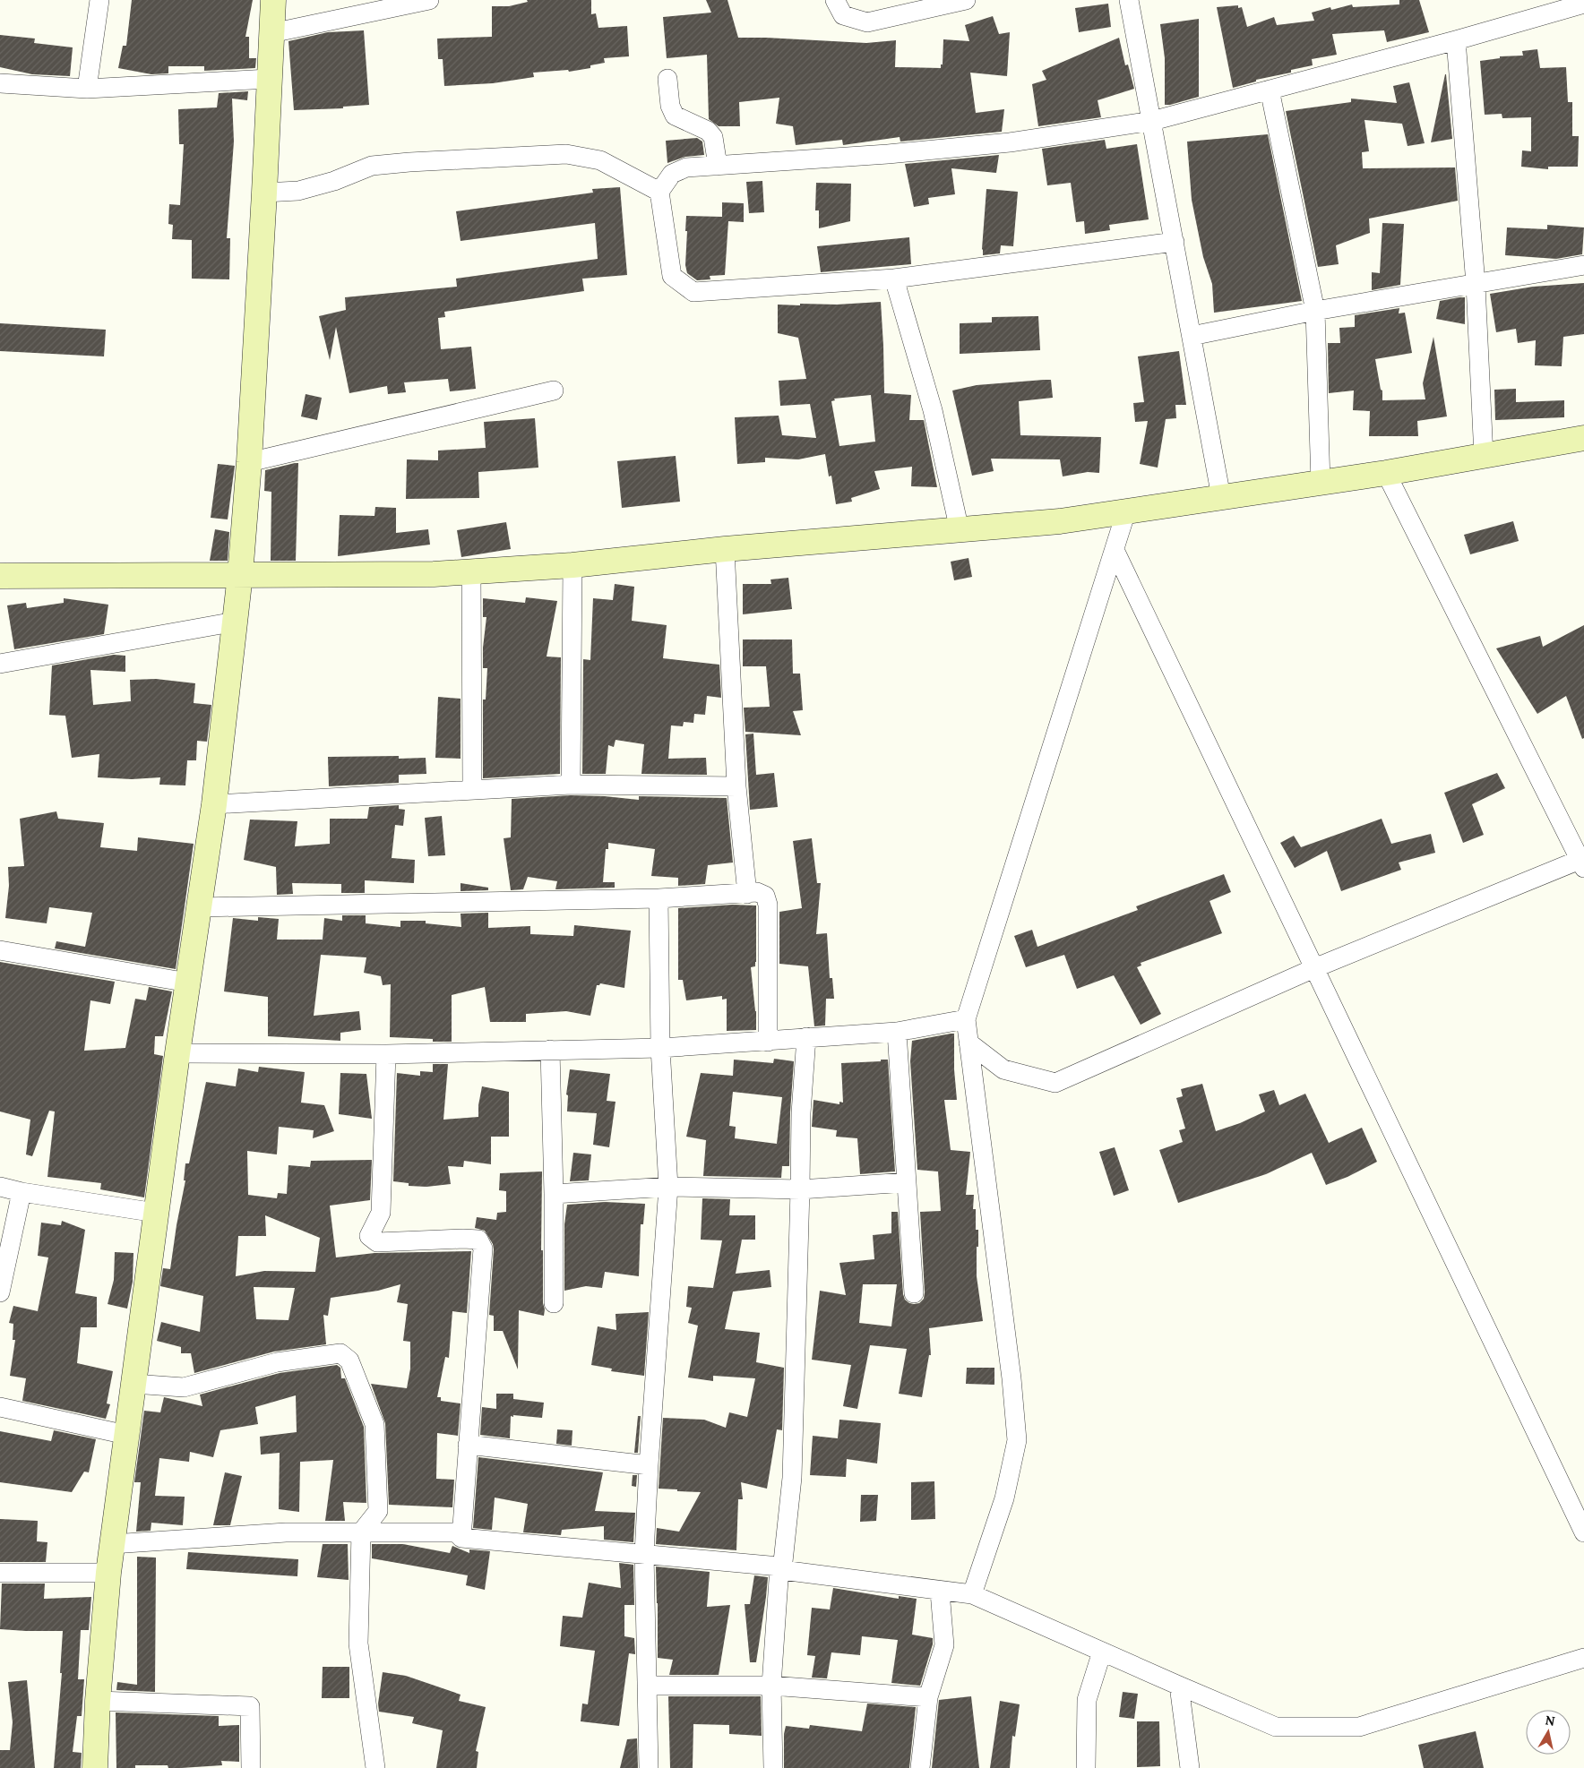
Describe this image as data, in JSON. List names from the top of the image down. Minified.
{"north":"top"}
